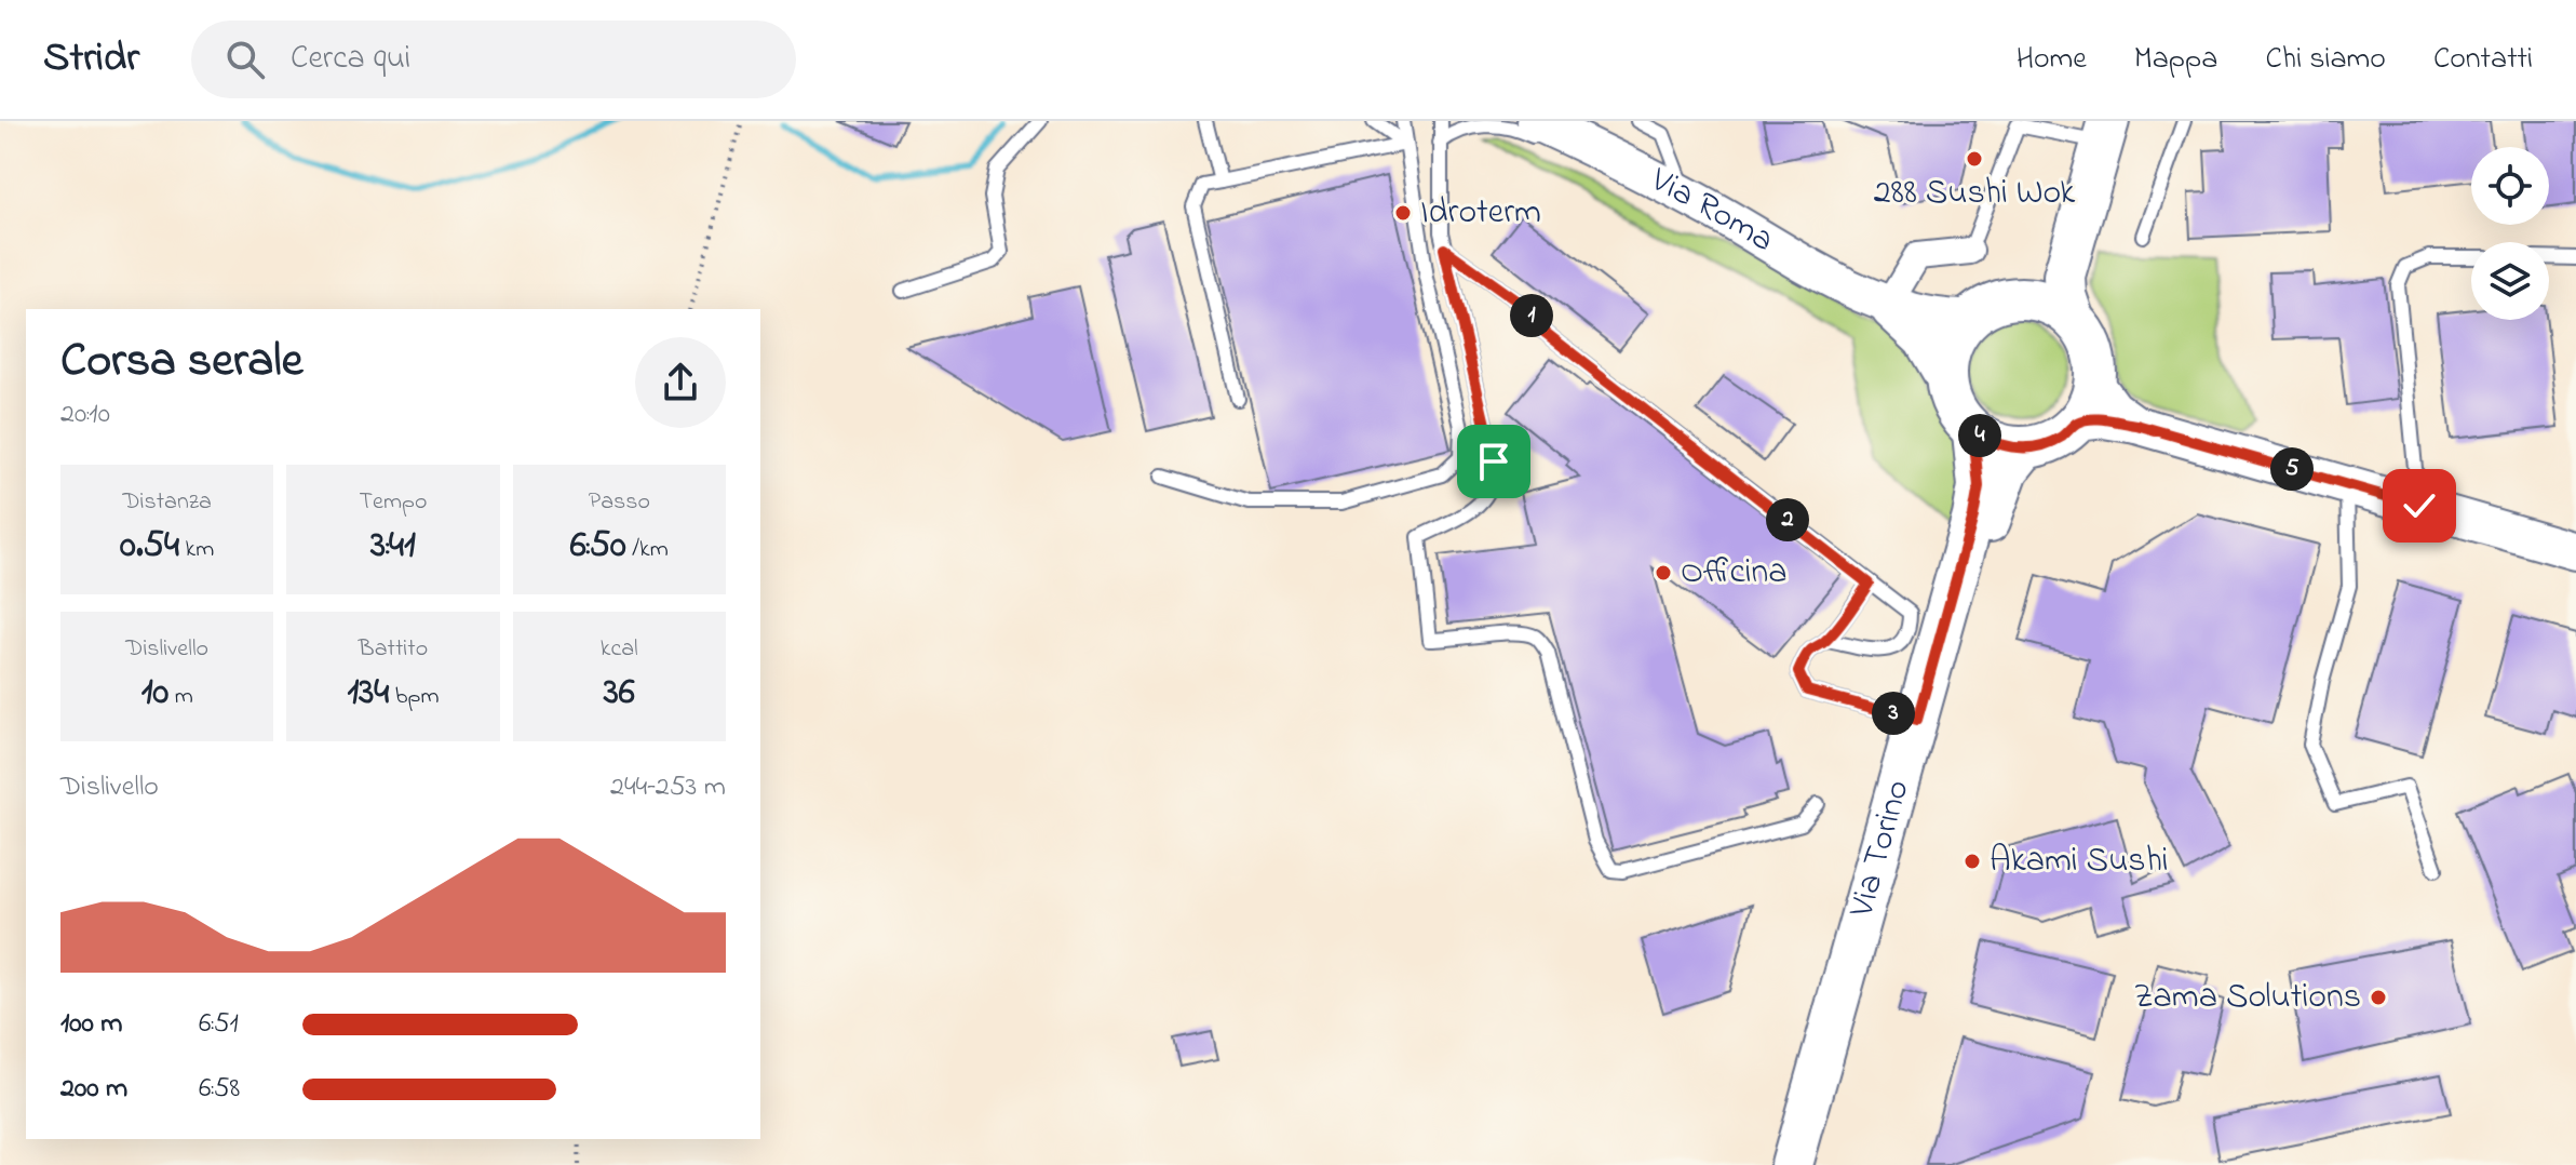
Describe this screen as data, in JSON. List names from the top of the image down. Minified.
{"streets":{"main road":["Via Torino"],"street":["Via Roma"]},"places":["288 Sushi Wok","Idroterm","Officina","Akami Sushi","Zama Solutions"],"page":{"header":"Stridr","search":"Cerca qui","nav":["Home","Mappa","Chi siamo","Contatti"],"pins":["1","4","5","2","3"],"heading":["Corsa serale","20:10"],"stats":[["Distanza","0.54 km"],["Tempo","3:41"],["Passo","6:50 /km"],["Dislivello","10 m"],["Battito","134 bpm"],["kcal","36"]],"chart":["Dislivello","244–253 m"],"list":[{"name":"100 m","note":"6:51"},{"name":"200 m","note":"6:58"}]}}
